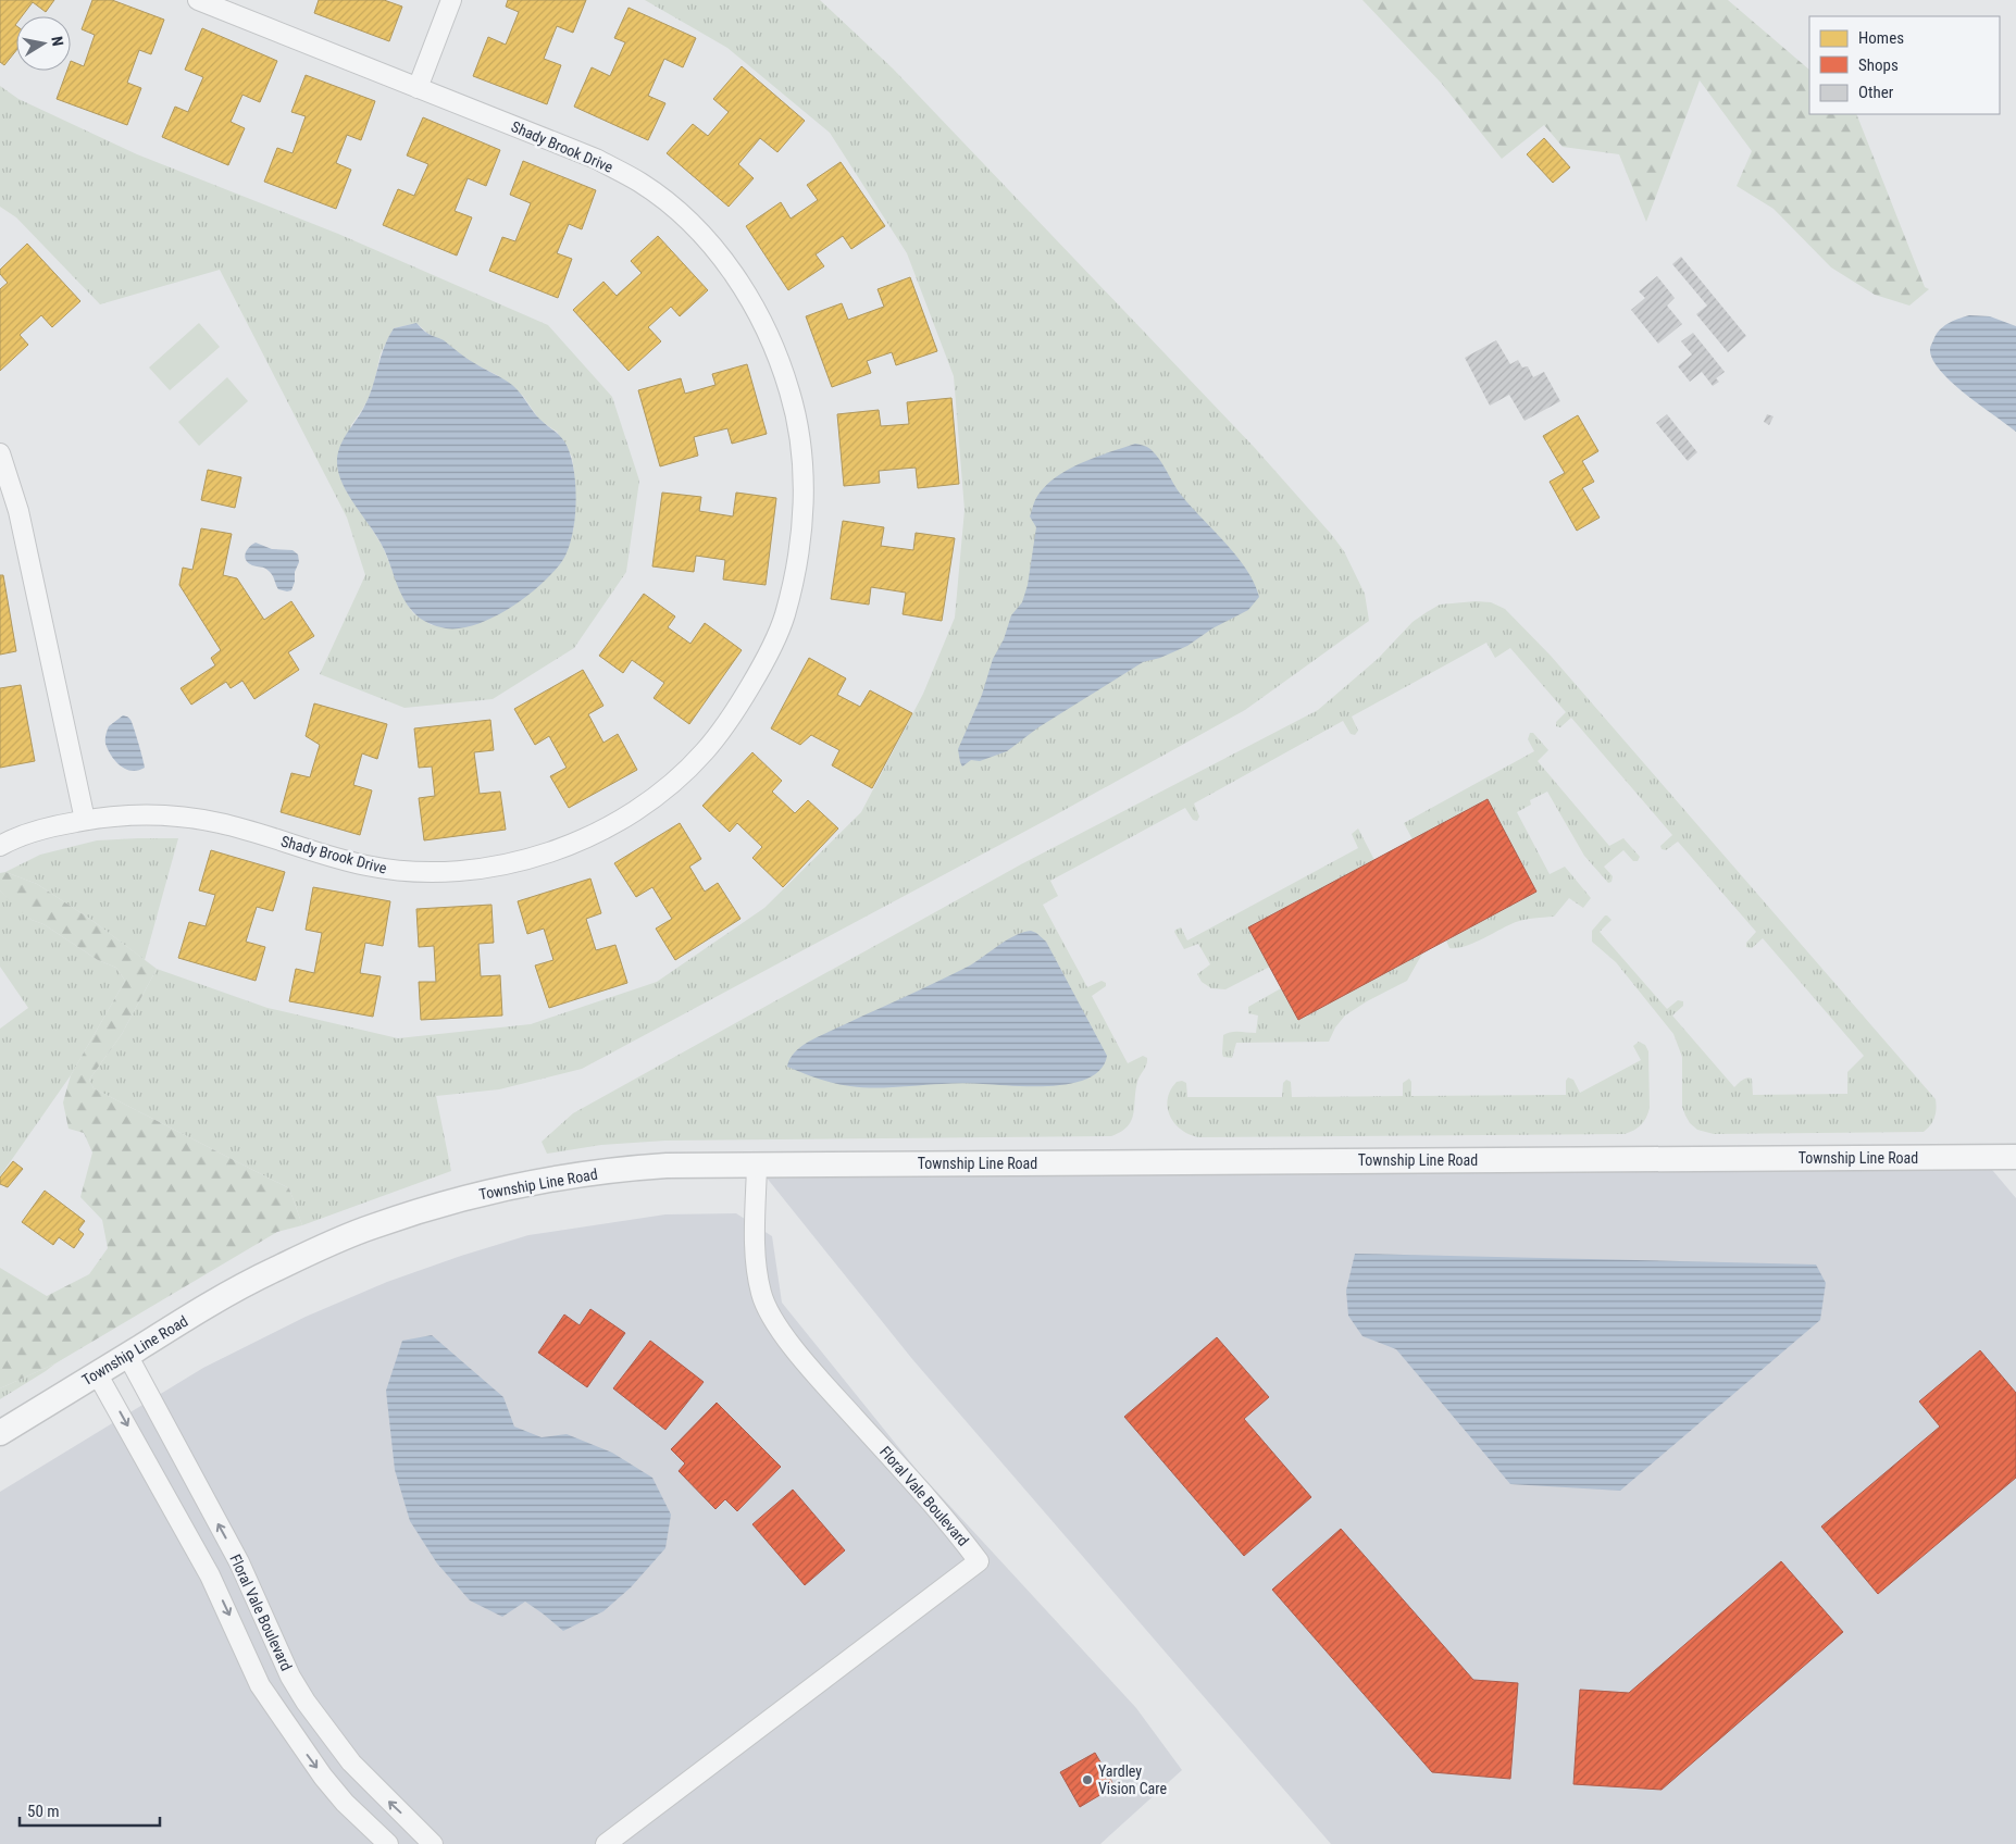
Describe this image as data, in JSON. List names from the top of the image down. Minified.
{"streets":{"street":["Shady Brook Drive","Township Line Road","Floral Vale Boulevard"]},"crossings":[["Township Line Road","Floral Vale Boulevard"]],"places":["Yardley Vision Care"],"legend":["Homes","Shops","Other"],"scale_bar":"50 m","north":"right"}
